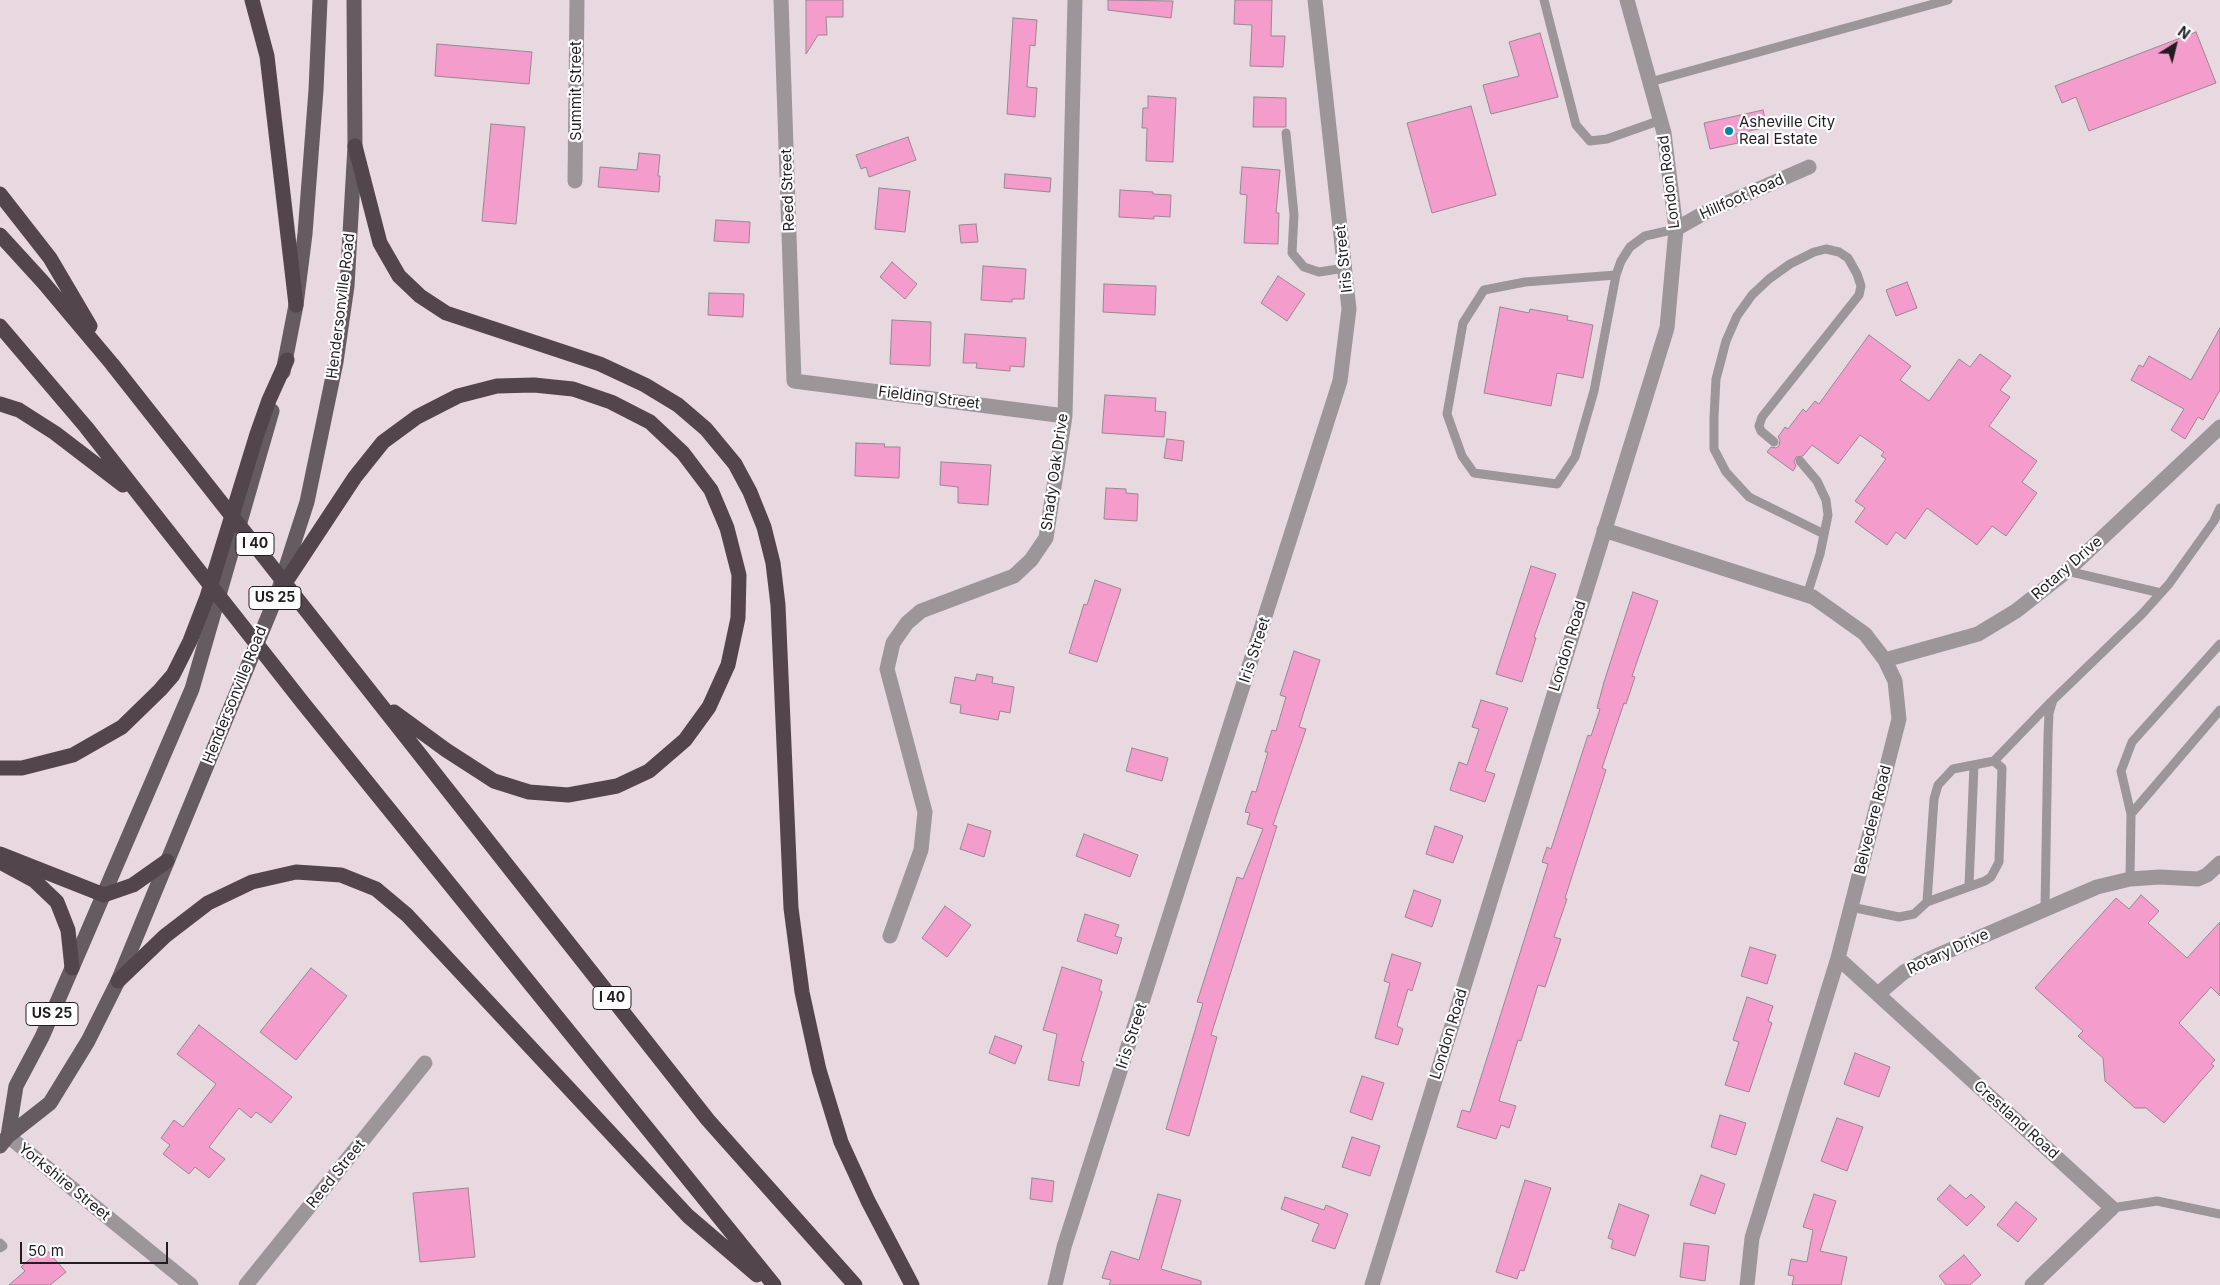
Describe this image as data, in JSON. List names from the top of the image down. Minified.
{"streets":{"highway":["I 40"],"main road":["Hendersonville Road","US 25"],"street":["Summit Street","London Road","Reed Street","Hillfoot Road","Iris Street","Fielding Street","Shady Oak Drive","Rotary Drive","Belvedere Road","Crestland Road","Yorkshire Street"]},"crossings":[["London Road","Hillfoot Road"],["London Road","Belvedere Road"],["Reed Street","Fielding Street"],["Hendersonville Road","US 25"],["Hendersonville Road","Yorkshire Street"],["Fielding Street","Shady Oak Drive"],["Rotary Drive","Belvedere Road"],["Rotary Drive","Crestland Road"],["US 25","Yorkshire Street"],["Belvedere Road","Crestland Road"]],"places":["Asheville City Real Estate"],"scale_bar":"50 m","north":"top right"}
